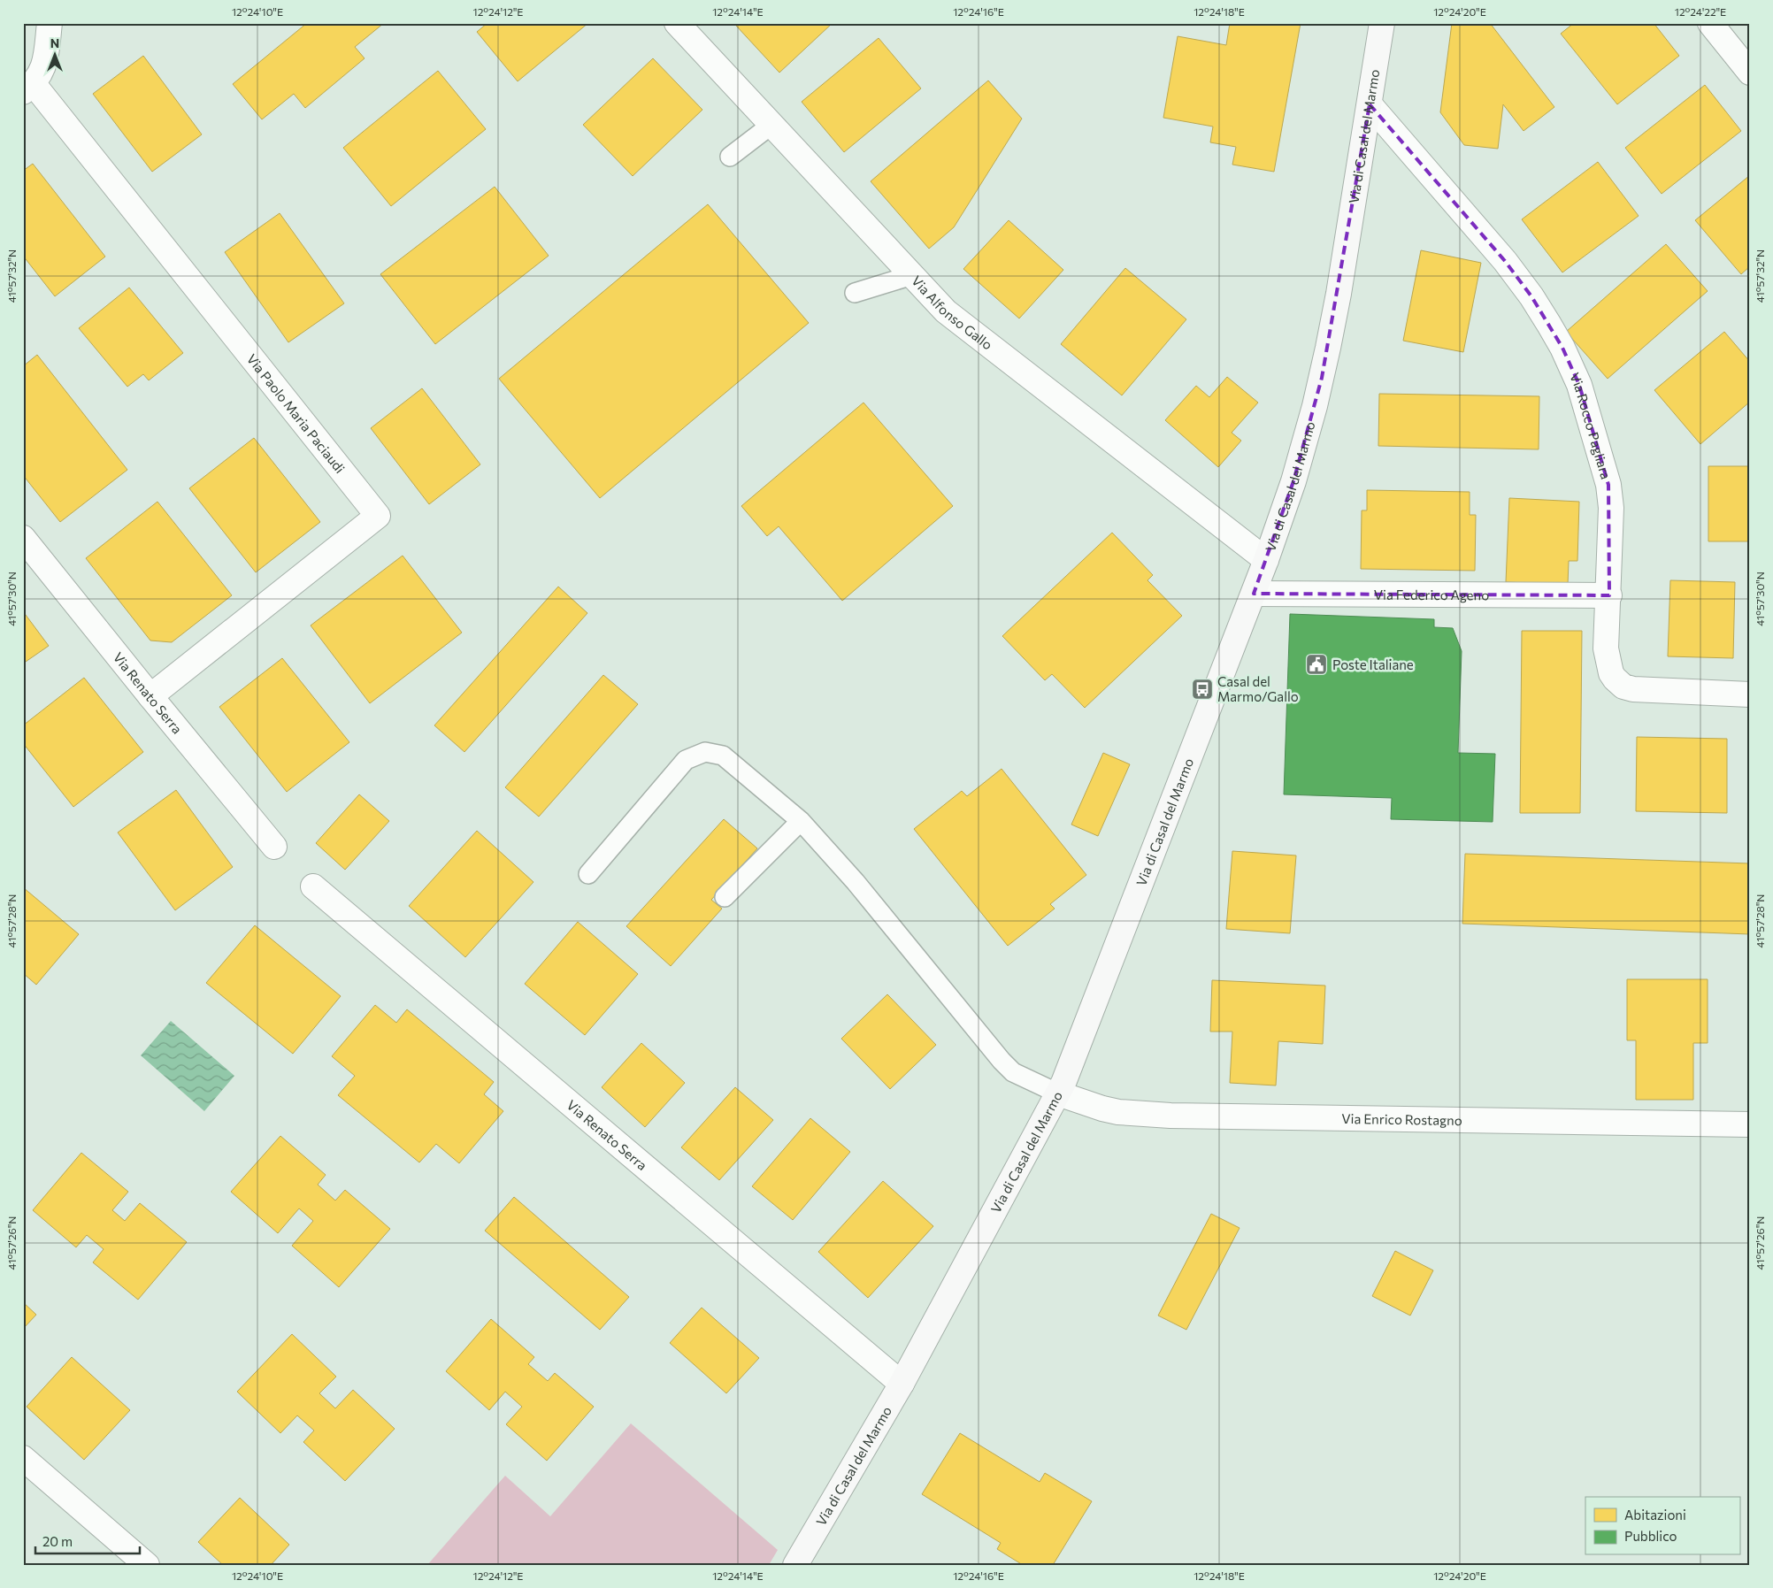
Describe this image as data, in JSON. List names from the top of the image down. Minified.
{"streets":{"main road":["Via di Casal del Marmo"],"street":["Via Alfonso Gallo","Via Paolo Maria Paciaudi","Via Rocco Pagliara","Via Federico Ageno","Via Renato Serra","Via Enrico Rostagno"]},"crossings":[["Via di Casal del Marmo","Via Alfonso Gallo"],["Via di Casal del Marmo","Via Rocco Pagliara"],["Via di Casal del Marmo","Via Federico Ageno"],["Via di Casal del Marmo","Via Renato Serra"],["Via di Casal del Marmo","Via Enrico Rostagno"],["Via Paolo Maria Paciaudi","Via Renato Serra"],["Via Rocco Pagliara","Via Federico Ageno"]],"places":{"public building":["Poste Italiane"],"bus stop":["Casal del Marmo/Gallo"]},"legend":["Abitazioni","Pubblico"],"scale_bar":"20 m","north":"top","coordinates":["12°24'10\"E","12°24'12\"E","12°24'14\"E","12°24'16\"E","12°24'18\"E","12°24'20\"E","12°24'22\"E","41°57'32\"N","41°57'30\"N","41°57'28\"N","41°57'26\"N"]}
